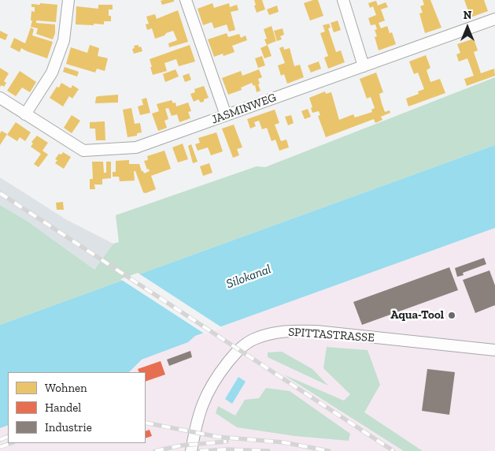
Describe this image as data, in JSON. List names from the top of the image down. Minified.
{"streets":{"street":["JASMINWEG","SPITTASTRASSE"]},"water":["Silokanal"],"places":["Aqua-Tool"],"legend":["Wohnen","Handel","Industrie"],"north":"top"}
